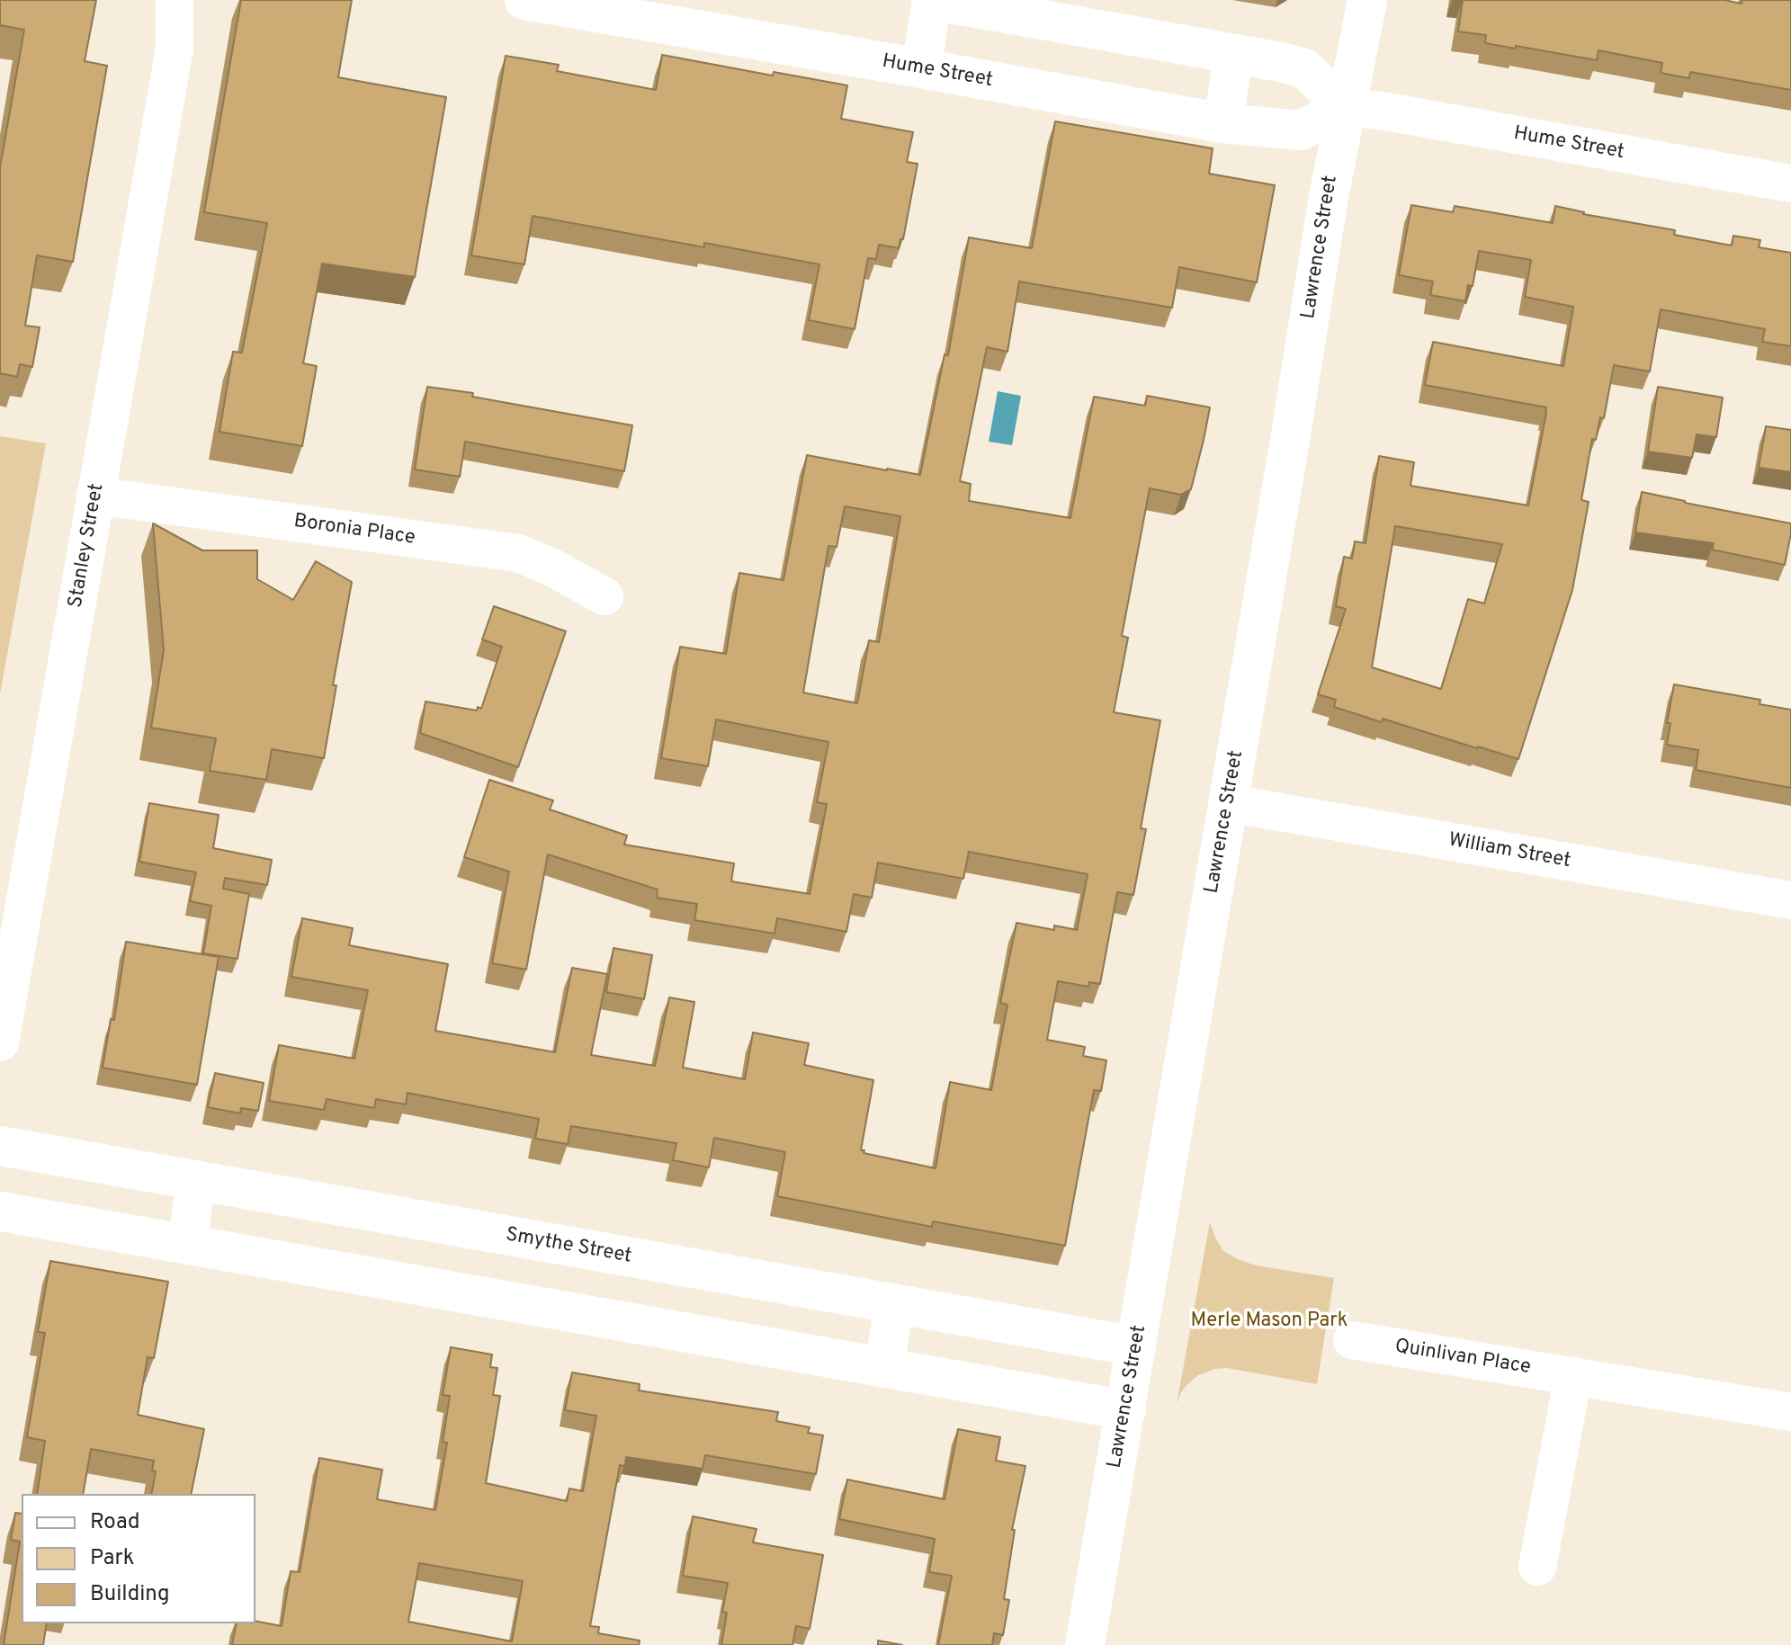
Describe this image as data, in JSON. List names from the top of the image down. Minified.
{"streets":{"street":["Hume Street","Lawrence Street","Boronia Place","Stanley Street","William Street","Smythe Street","Quinlivan Place"]},"crossings":[["Hume Street","Lawrence Street"],["Lawrence Street","William Street"],["Lawrence Street","Smythe Street"],["Boronia Place","Stanley Street"]],"parks":["Merle Mason Park"],"legend":["Road","Park","Building"]}
